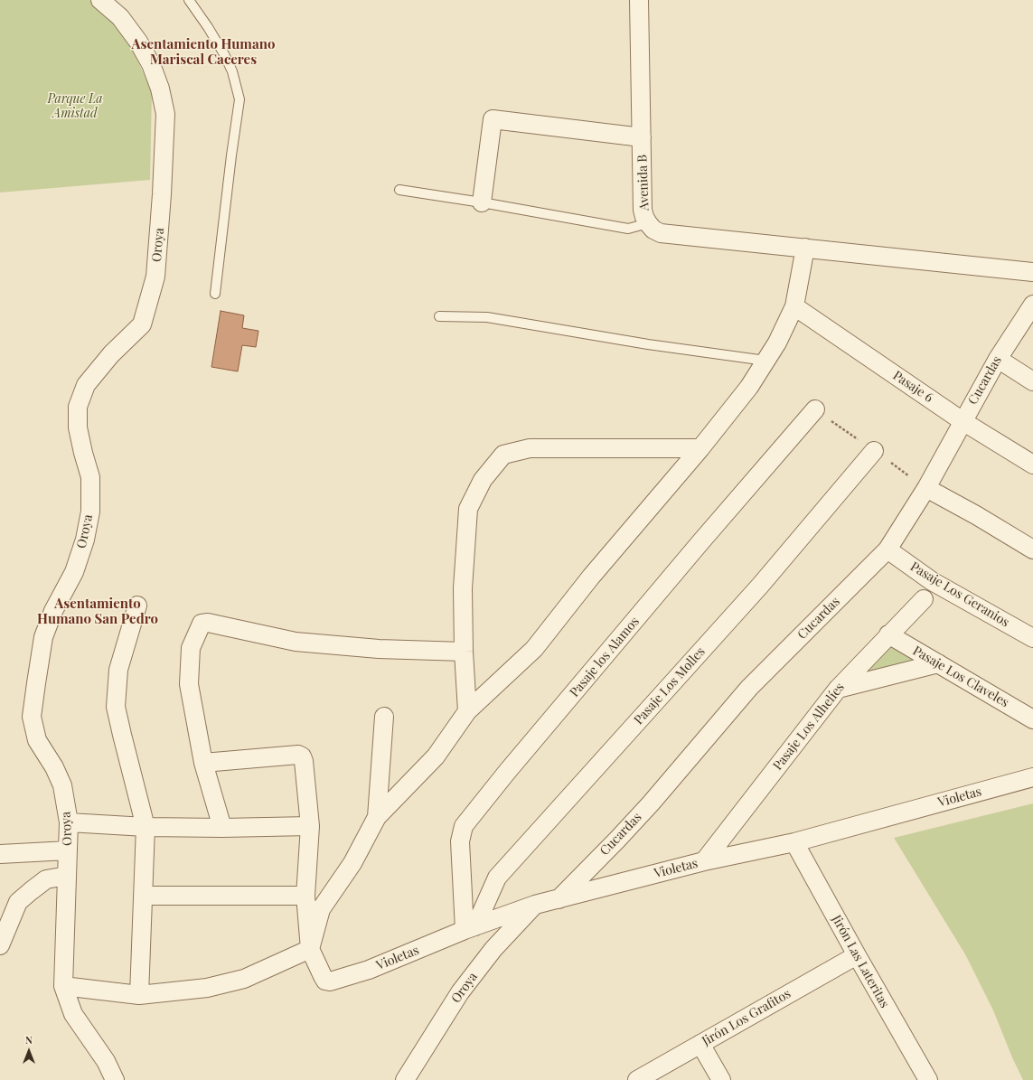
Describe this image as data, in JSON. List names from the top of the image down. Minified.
{"streets":{"street":["Avenida B","Oroya","Cucardas","Pasaje 6","Pasaje Los Geranios","Pasaje los Alamos","Pasaje Los Claveles","Pasaje Los Molles","Pasaje Los Alhelíes","Violetas","Jirón Las Lateritas","Jirón Los Grafitos"]},"crossings":[["Oroya","Violetas"],["Cucardas","Pasaje 6"],["Cucardas","Pasaje Los Geranios"],["Cucardas","Violetas"],["Pasaje los Alamos","Pasaje Los Molles"],["Pasaje los Alamos","Violetas"],["Pasaje Los Claveles","Pasaje Los Alhelíes"],["Pasaje Los Molles","Violetas"],["Pasaje Los Alhelíes","Violetas"],["Violetas","Jirón Las Lateritas"],["Jirón Las Lateritas","Jirón Los Grafitos"]],"districts":["Asentamiento Humano Mariscal Caceres","Asentamiento Humano San Pedro"],"parks":["Parque La Amistad"],"north":"top"}
